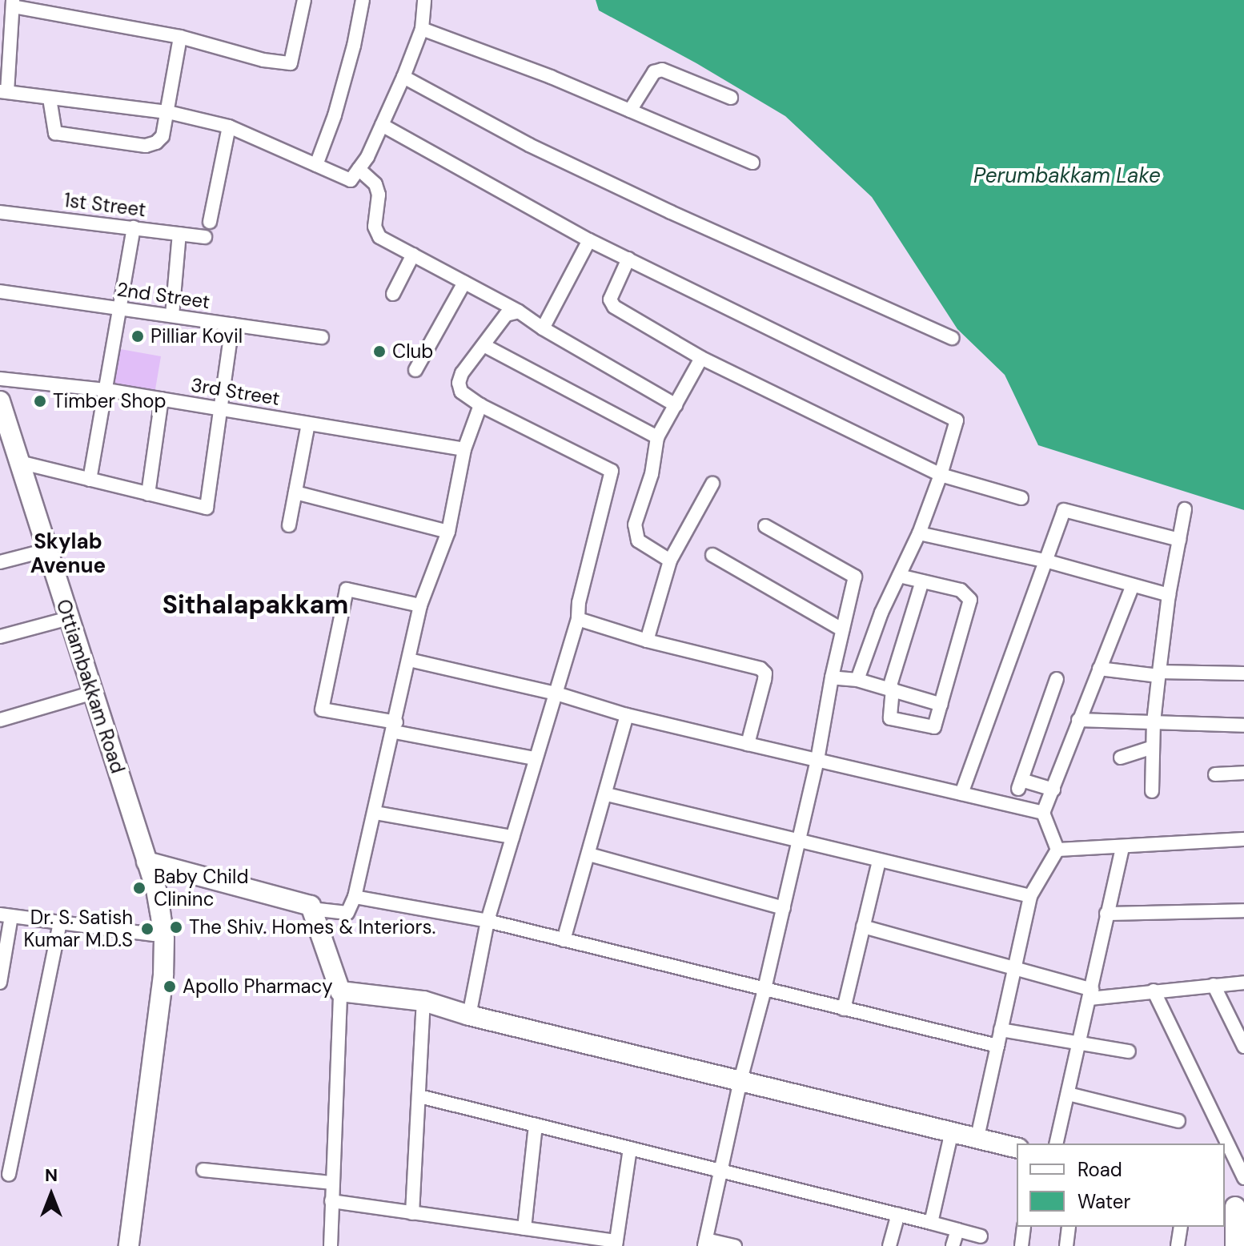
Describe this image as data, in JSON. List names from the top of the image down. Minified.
{"streets":{"street":["1st Street","2nd Street","3rd Street","Ottiambakkam Road"]},"districts":["Skylab Avenue","Sithalapakkam"],"water":["Perumbakkam Lake"],"places":["Pilliar Kovil","Club","Timber Shop","Baby Child Clininc","The Shiv. Homes & Interiors.","Dr. S. Satish Kumar M.D.S","Apollo Pharmacy"],"legend":["Road","Water"],"north":"top"}
